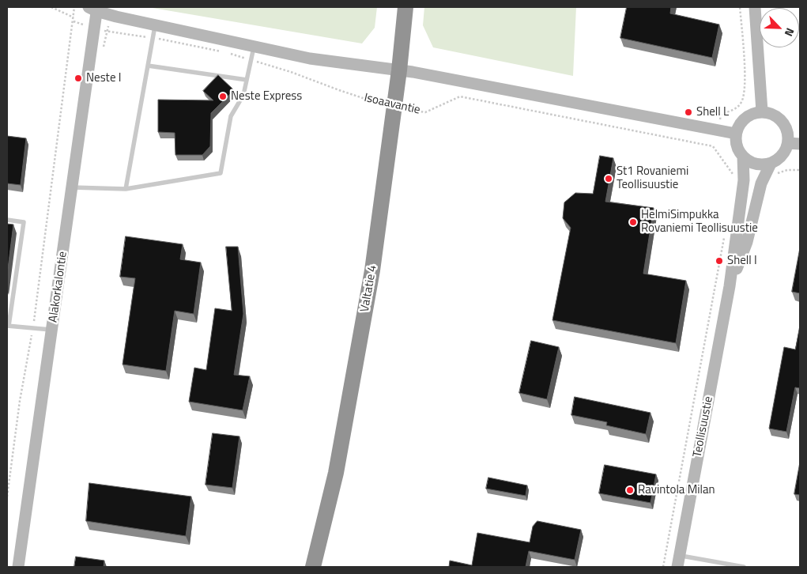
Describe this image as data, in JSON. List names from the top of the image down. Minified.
{"streets":{"highway":["Valtatie 4"],"street":["Alakorkalontie","Teollisuustie"],"path":["Isoaavantie"]},"crossings":[["Isoaavantie","Alakorkalontie"],["Isoaavantie","Valtatie 4"]],"places":["Neste I","Neste Express","Shell L","St1 Rovaniemi Teollisuustie","HelmiSimpukka Rovaniemi Teollisuustie","Shell I","Ravintola Milan"],"north":"bottom right"}
